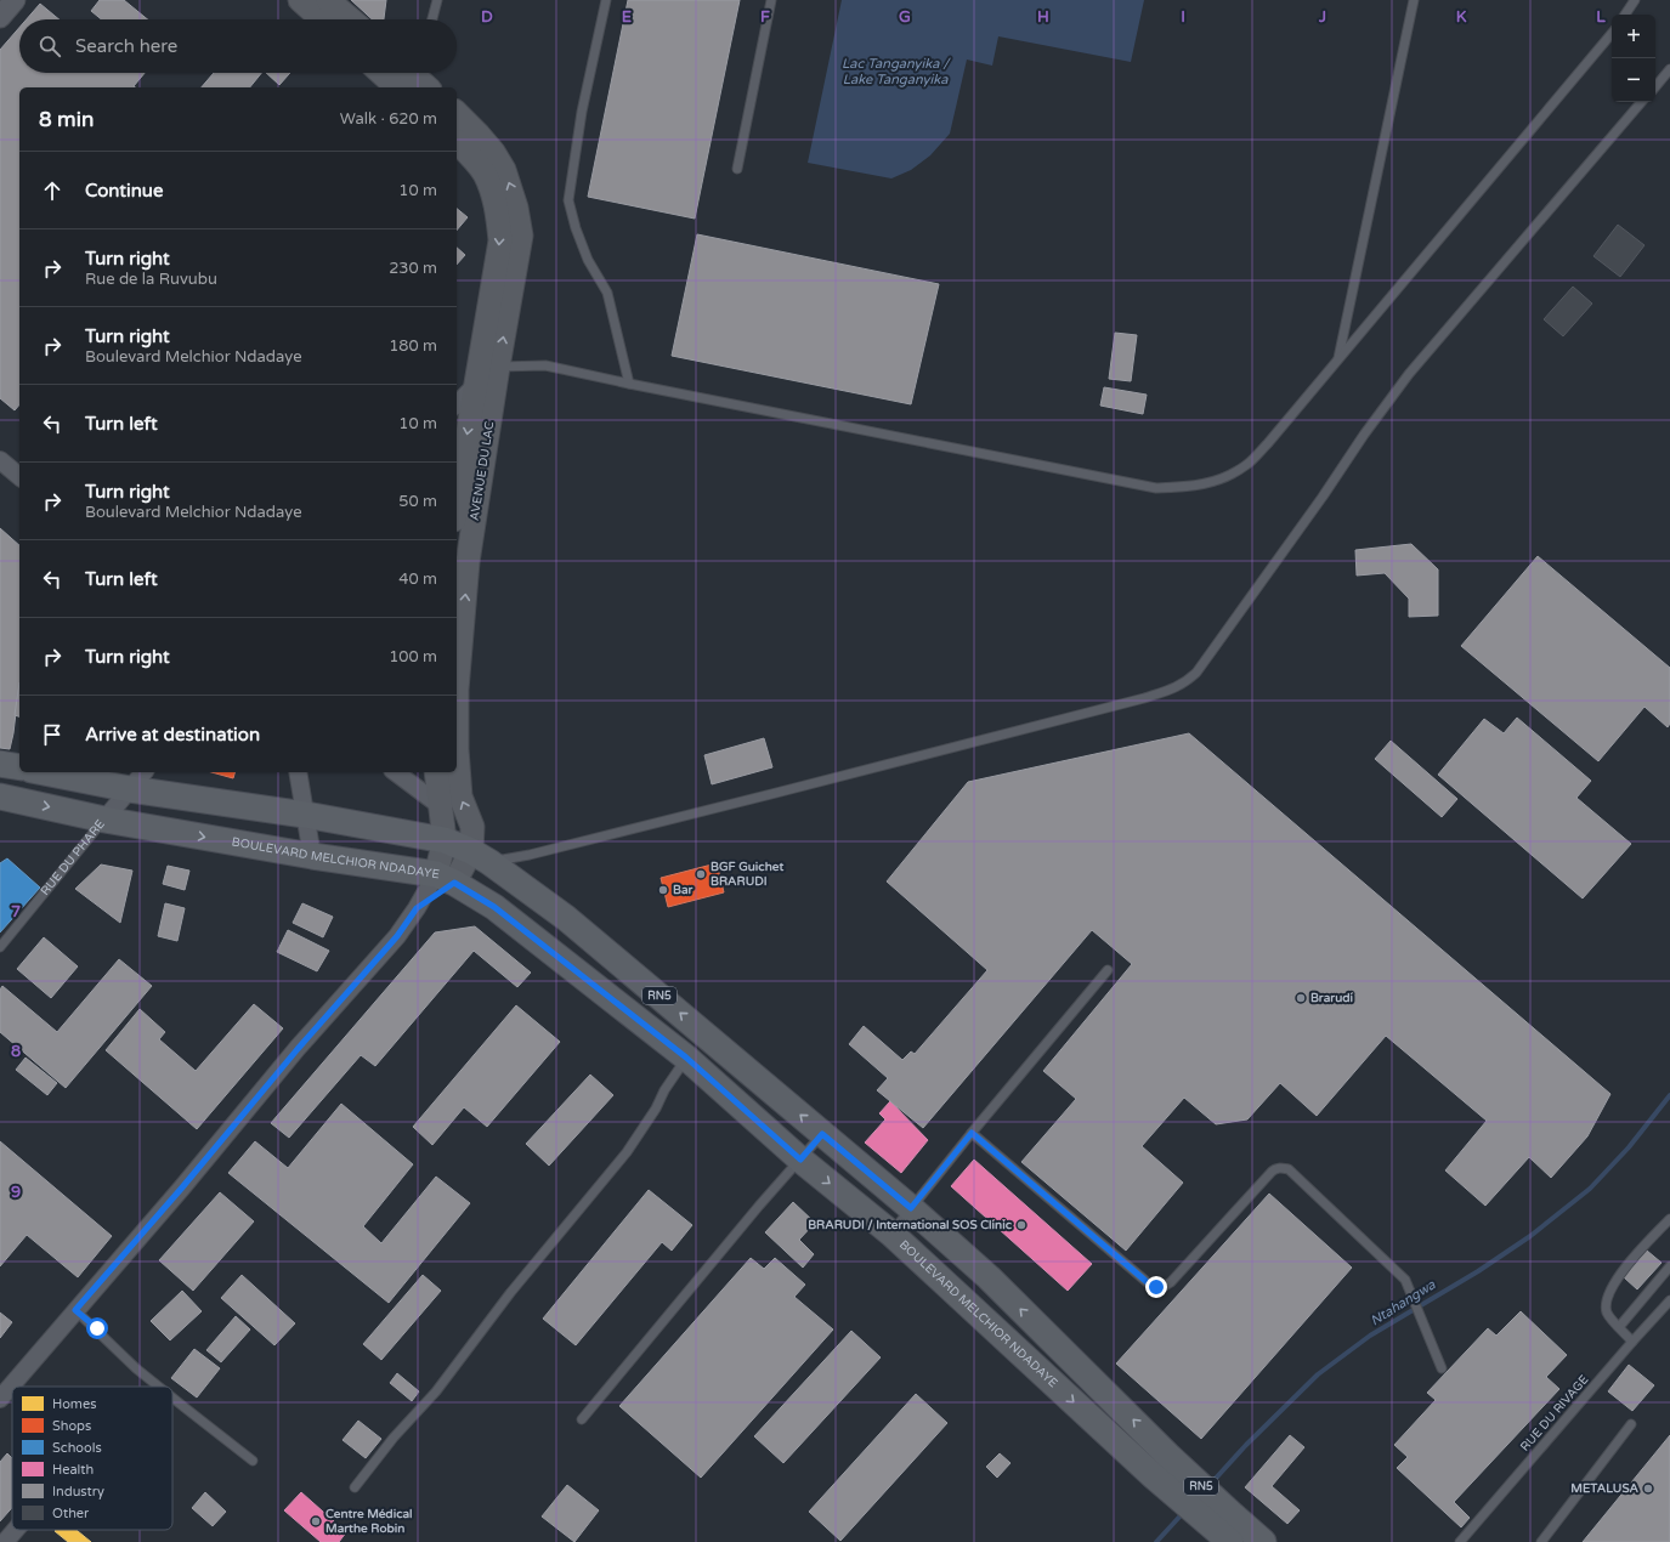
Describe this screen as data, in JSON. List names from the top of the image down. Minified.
{"streets":{"main road":["AVENUE DU LAC","BOULEVARD MELCHIOR NDADAYE","RN5"],"street":["RUE DU PHARE"],"lane":["RUE DU RIVAGE"]},"crossings":[["AVENUE DU LAC","RN5"],["RUE DU PHARE","BOULEVARD MELCHIOR NDADAYE"],["RUE DU PHARE","RN5"],["BOULEVARD MELCHIOR NDADAYE","RN5"]],"water":["Lac Tanganyika / Lake Tanganyika","Ntahangwa"],"places":["BGF Guichet BRARUDI","Bar","Brarudi","BRARUDI / International SOS Clinic","METALUSA","Centre Médical Marthe Robin"],"legend":["Homes","Shops","Schools","Health","Industry","Other"],"page":{"map_buttons":["+","−"],"search":"Search here","heading":["8 min","Walk · 620 m"],"list":[["Continue","10 m"],["Turn right","Rue de la Ruvubu","230 m"],["Turn right","Boulevard Melchior Ndadaye","180 m"],["Turn left","10 m"],["Turn right","Boulevard Melchior Ndadaye","50 m"],["Turn left","40 m"],["Turn right","100 m"],"Arrive at destination"]},"grid":{"columns":["D","E","F","G","H","I","J","K","L"],"rows":["7","8","9"]}}
